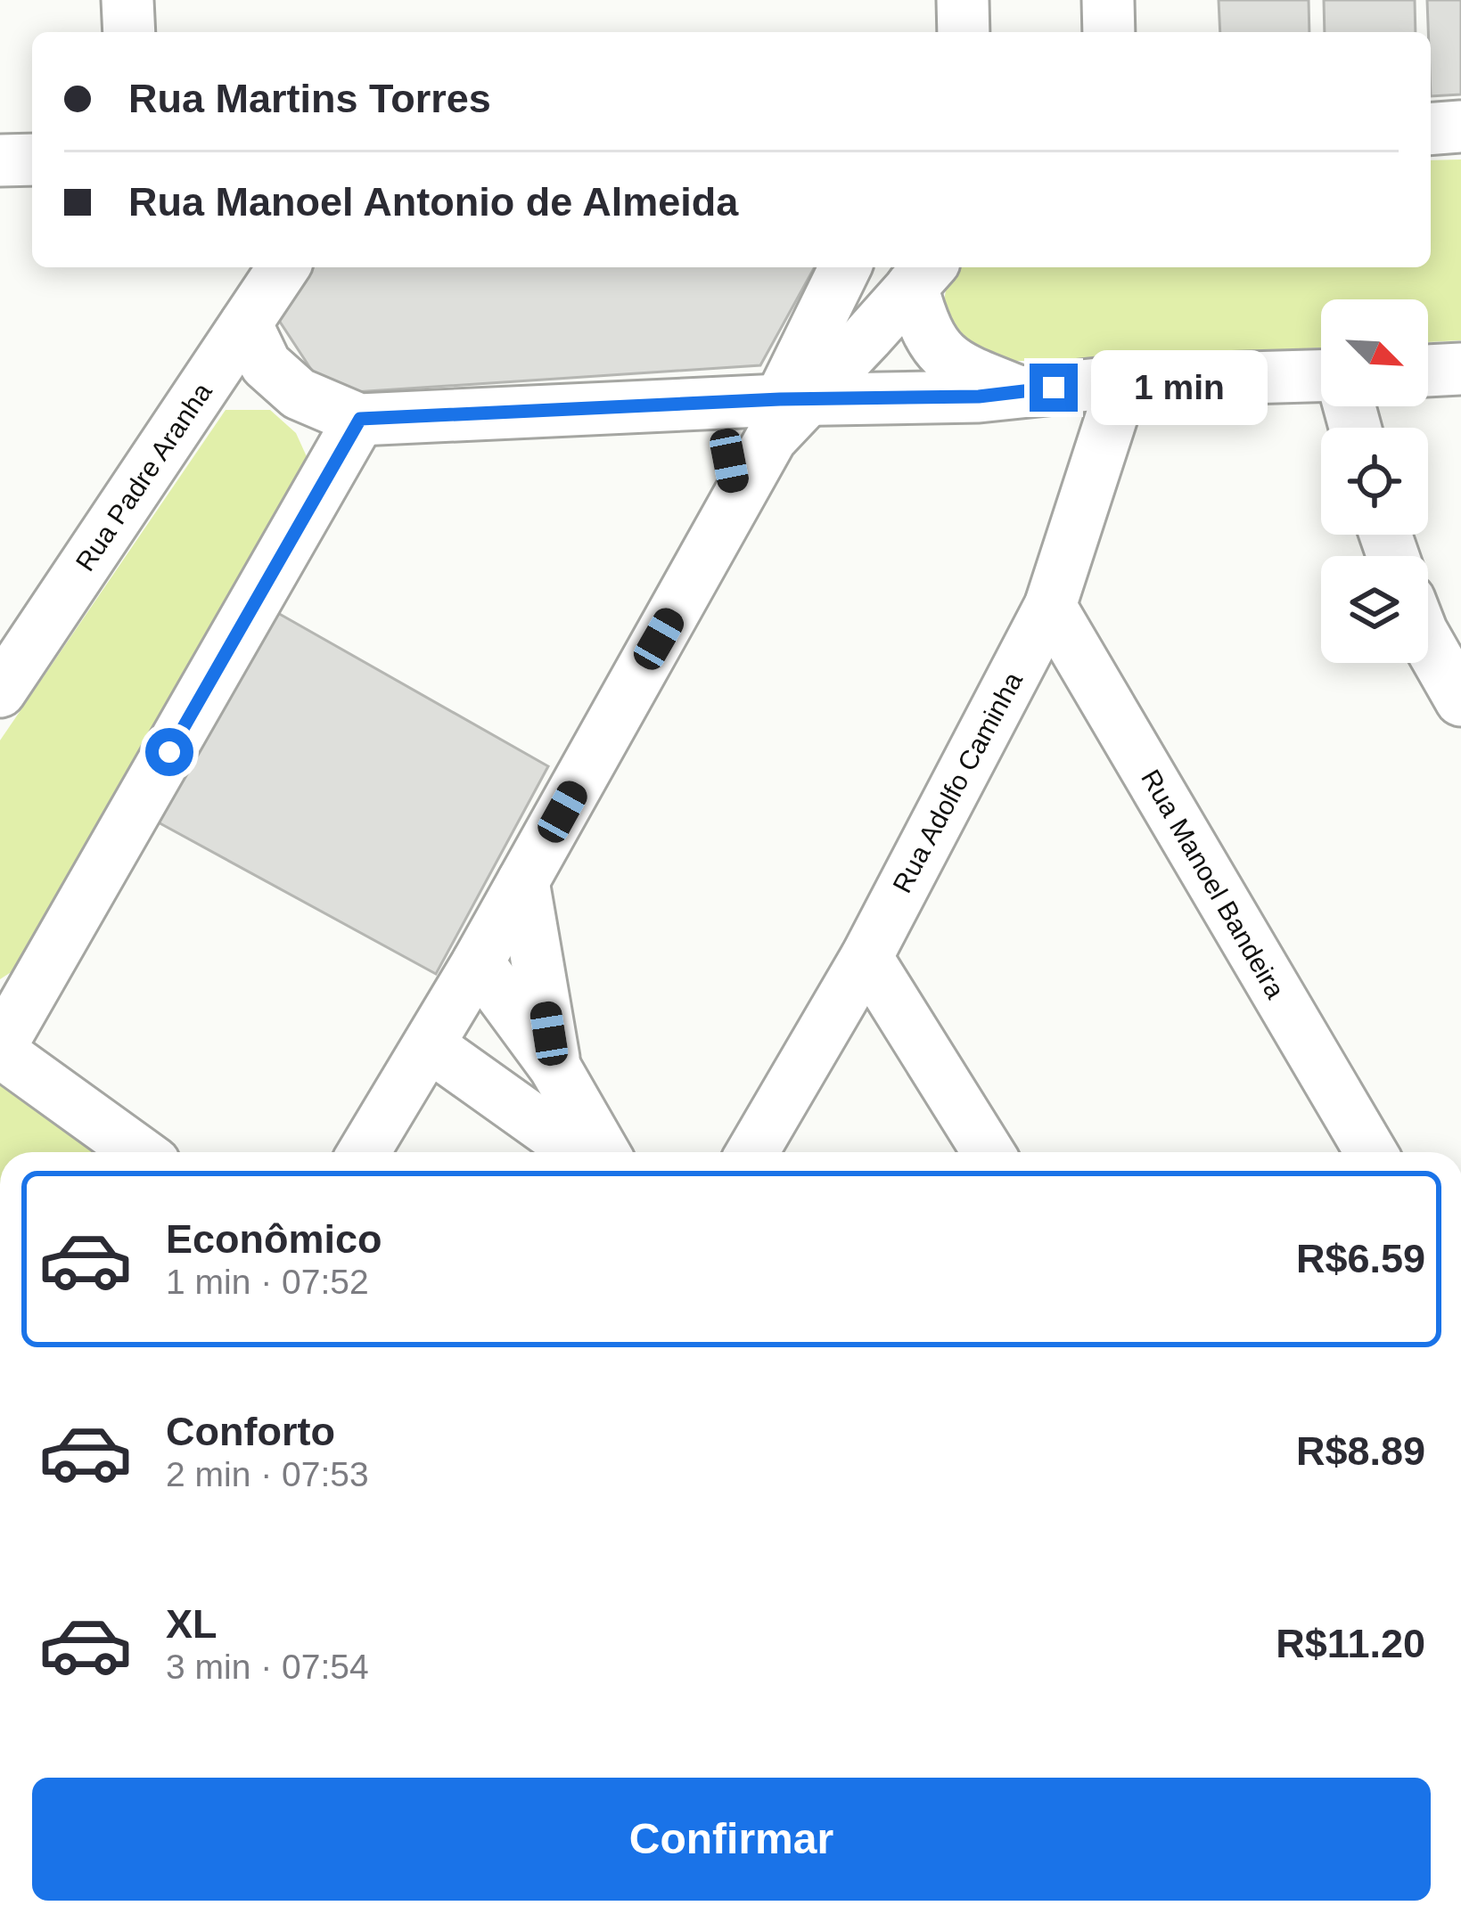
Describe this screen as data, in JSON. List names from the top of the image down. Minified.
{"streets":{"street":["Rua Padre Aranha","Rua Adolfo Caminha","Rua Manoel Bandeira"]},"crossings":[["Rua Adolfo Caminha","Rua Manoel Bandeira"]],"north":"bottom right","page":{"banner":["Rua Martins Torres","Rua Manoel Antonio de Almeida"],"bubble":"1 min","list":[{"name":"Econômico","note":"1 min · 07:52","value":"R$6.59"},{"name":"Conforto","note":"2 min · 07:53","value":"R$8.89"},{"name":"XL","note":"3 min · 07:54","value":"R$11.20"}],"buttons":"Confirmar"}}
